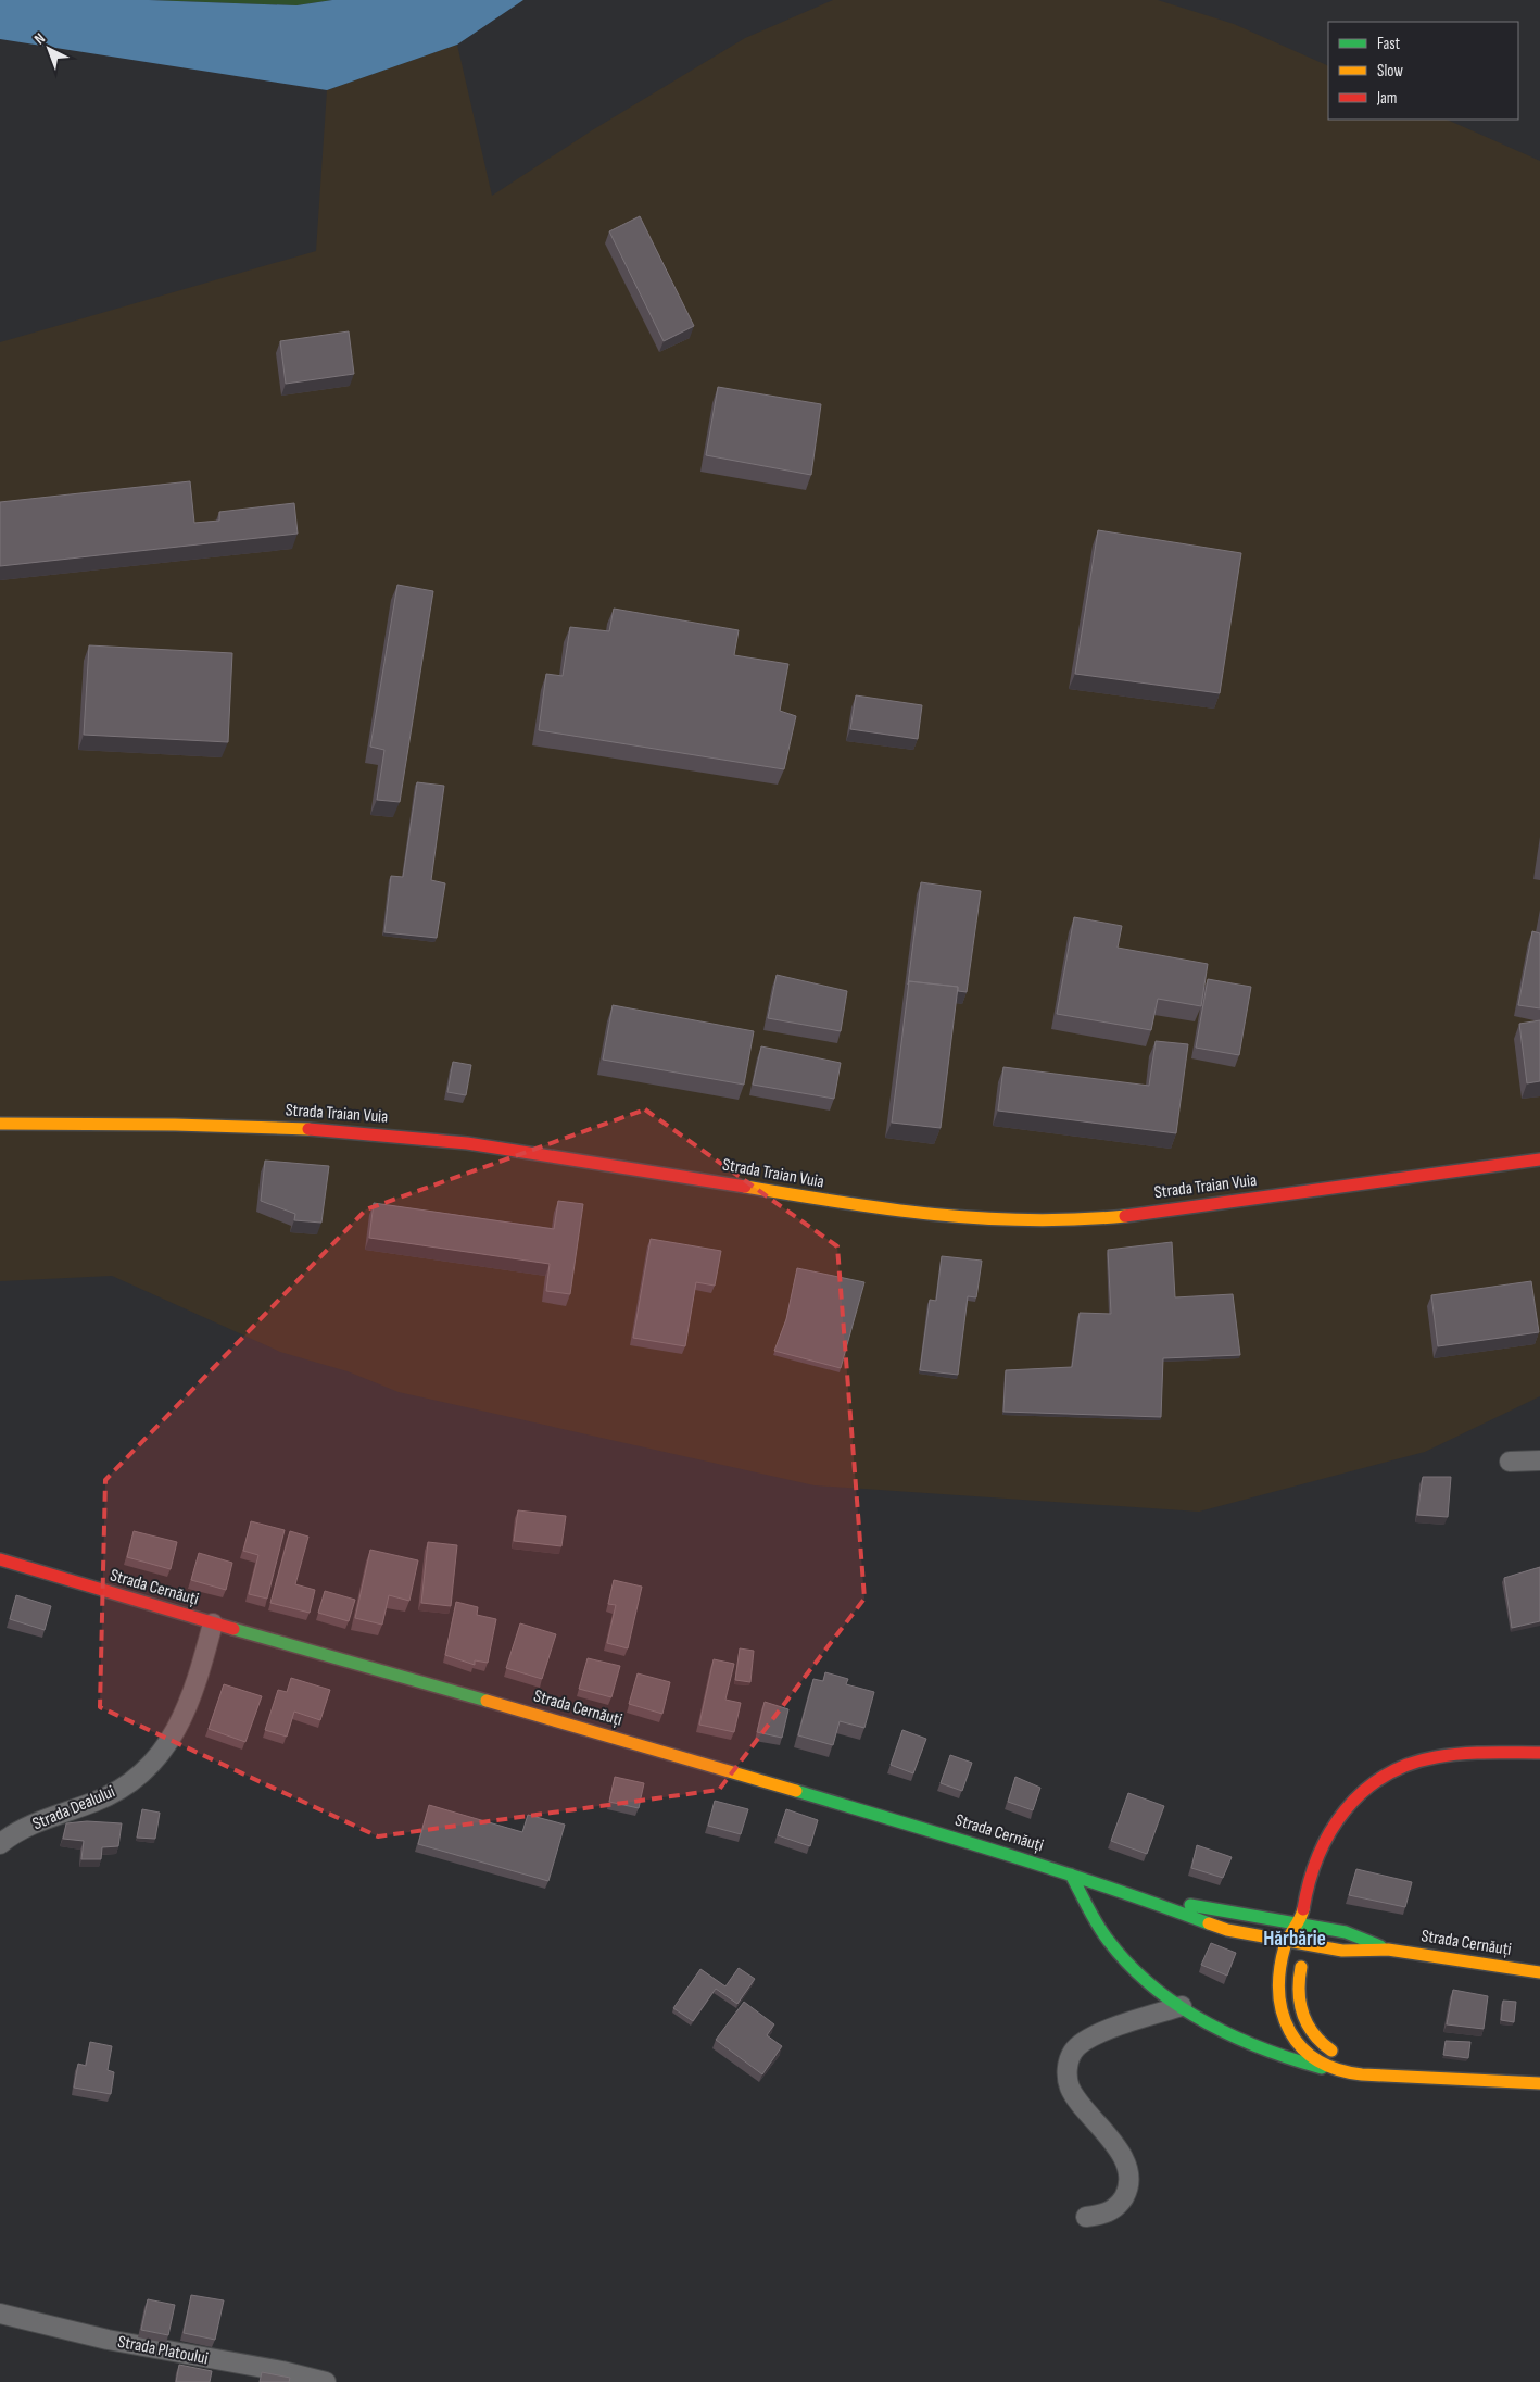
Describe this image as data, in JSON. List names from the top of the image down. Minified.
{"streets":{"street":["Strada Traian Vuia","Strada Cernăuți","Strada Dealului","Strada Platoului"]},"crossings":[["Strada Cernăuți","Strada Dealului"]],"districts":["Hărbărie"],"legend":["Fast","Slow","Jam"],"north":"top left"}
